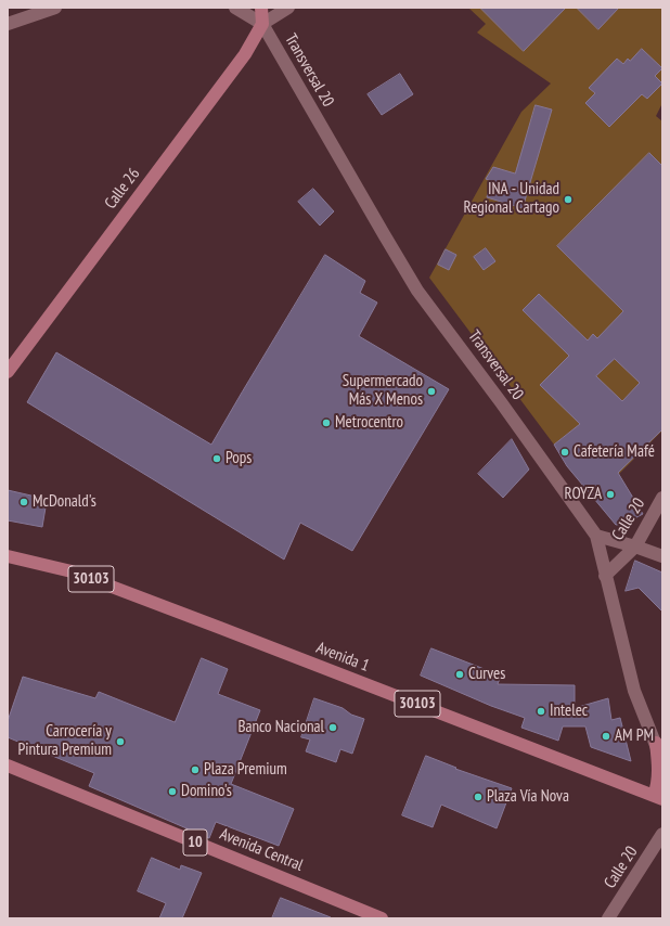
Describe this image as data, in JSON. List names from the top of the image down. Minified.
{"streets":{"main road":["Transversal 20","Calle 26","30103","Avenida 1","10","Avenida Central"],"street":["Calle 20"]},"crossings":[["Transversal 20","Calle 26"],["Transversal 20","Calle 20"]],"places":["INA - Unidad Regional Cartago","Supermercado Más X Menos","Metrocentro","Cafetería Mafé","Pops","ROYZA","McDonald's","Curves","Intelec","Banco Nacional","AM PM","Carrocería y Pintura Premium","Plaza Premium","Domino's","Plaza Vía Nova"]}
